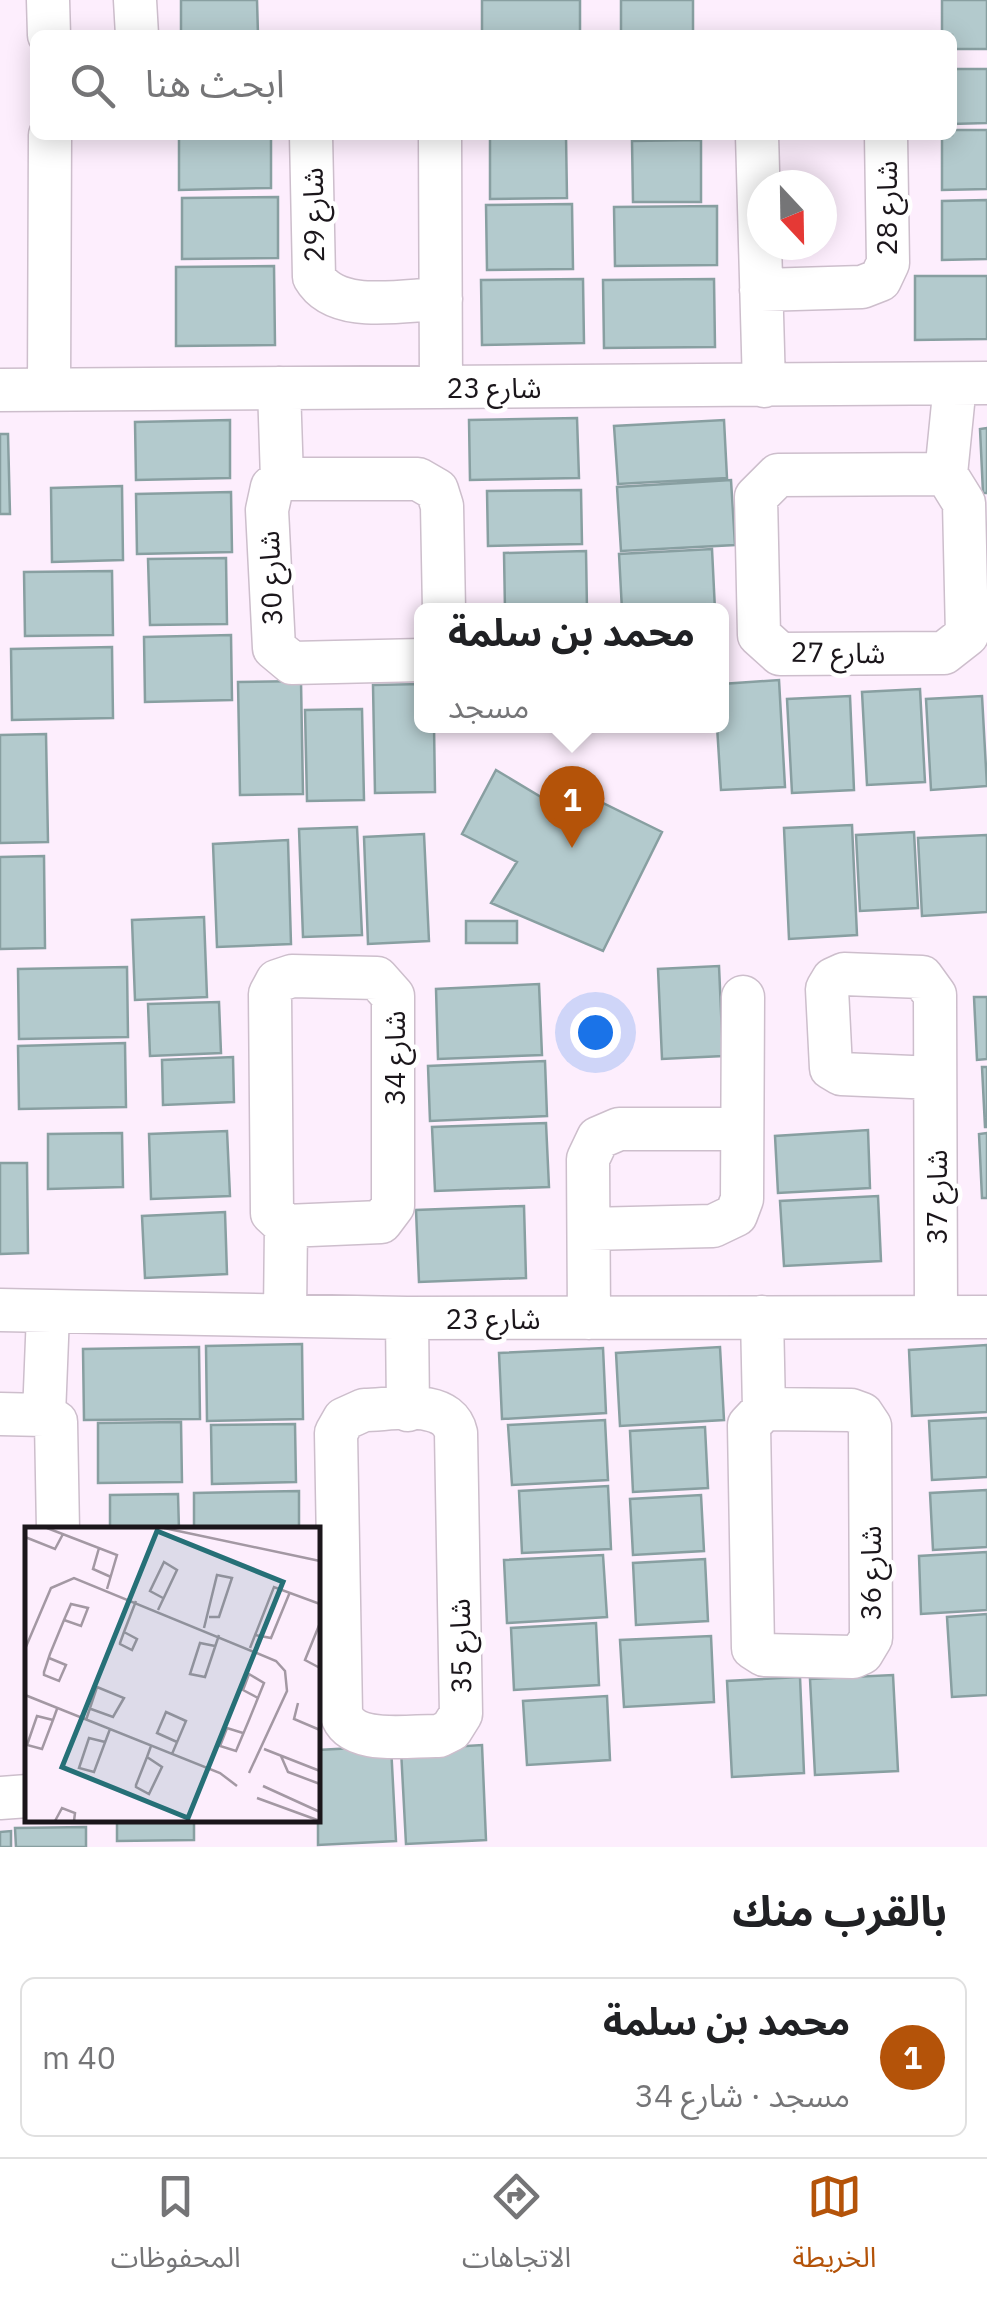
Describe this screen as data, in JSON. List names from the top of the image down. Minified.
{"streets":{"street":["شارع 28","شارع 29","شارع 23","شارع 30","شارع 27","شارع 34","شارع 37","شارع 36","شارع 35"]},"crossings":[["شارع 23","شارع 30"],["شارع 23","شارع 27"],["شارع 23","شارع 34"],["شارع 23","شارع 37"],["شارع 23","شارع 36"]],"north":"bottom","page":{"search":"ابحث هنا","popup":["محمد بن سلمة","مسجد"],"pins":"1","heading":"بالقرب منك","list":[{"mark":"1","name":"محمد بن سلمة","note":"مسجد · شارع 34","value":"40 m"}],"nav":["الخريطة","الاتجاهات","المحفوظات"]}}
